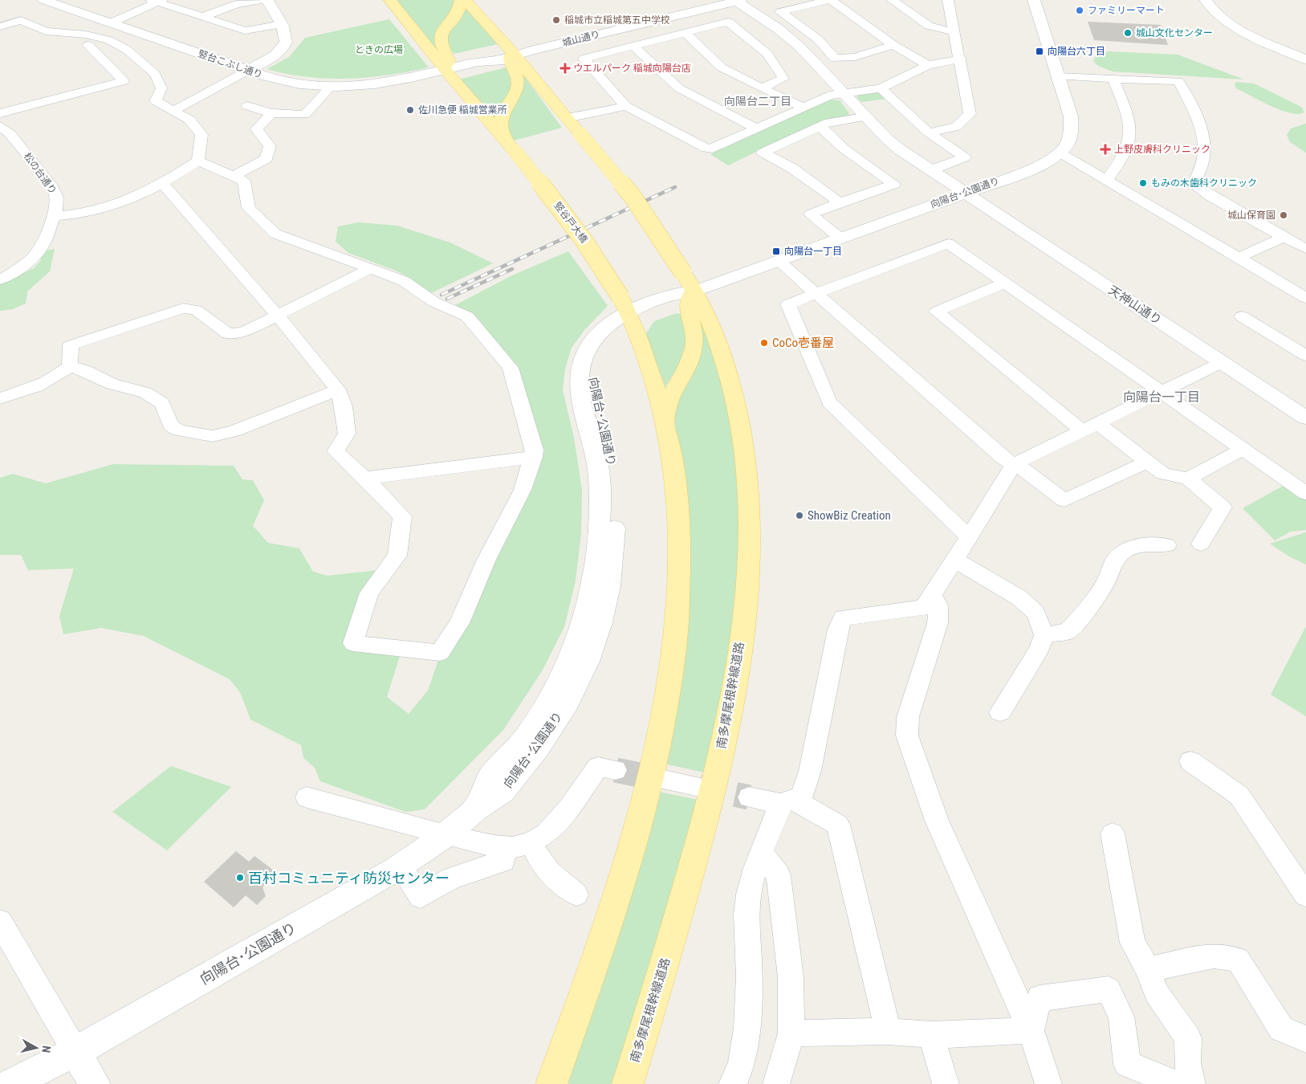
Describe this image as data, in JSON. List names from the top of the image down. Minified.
{"streets":{"main road":["竪谷戸大橋","南多摩尾根幹線道路"],"street":["城山通り","竪台こぶし通り","松の台通り","向陽台･公園通り","天神山通り"]},"crossings":[["城山通り","天神山通り"],["向陽台･公園通り","竪谷戸大橋"],["向陽台･公園通り","天神山通り"],["向陽台･公園通り","南多摩尾根幹線道路"]],"districts":["向陽台二丁目","向陽台一丁目"],"parks":["ときの広場"],"places":{"other":["ファミリーマート","稲城市立稲城第五中学校","城山文化センター","佐川急便 稲城営業所","もみの木歯科クリニック","城山保育園","CoCo壱番屋","ShowBiz Creation","百村コミュニティ防災センター"],"transit":["向陽台六丁目","向陽台一丁目"],"health":["ウエルパーク 稲城向陽台店","上野皮膚科クリニック"]},"north":"right"}
